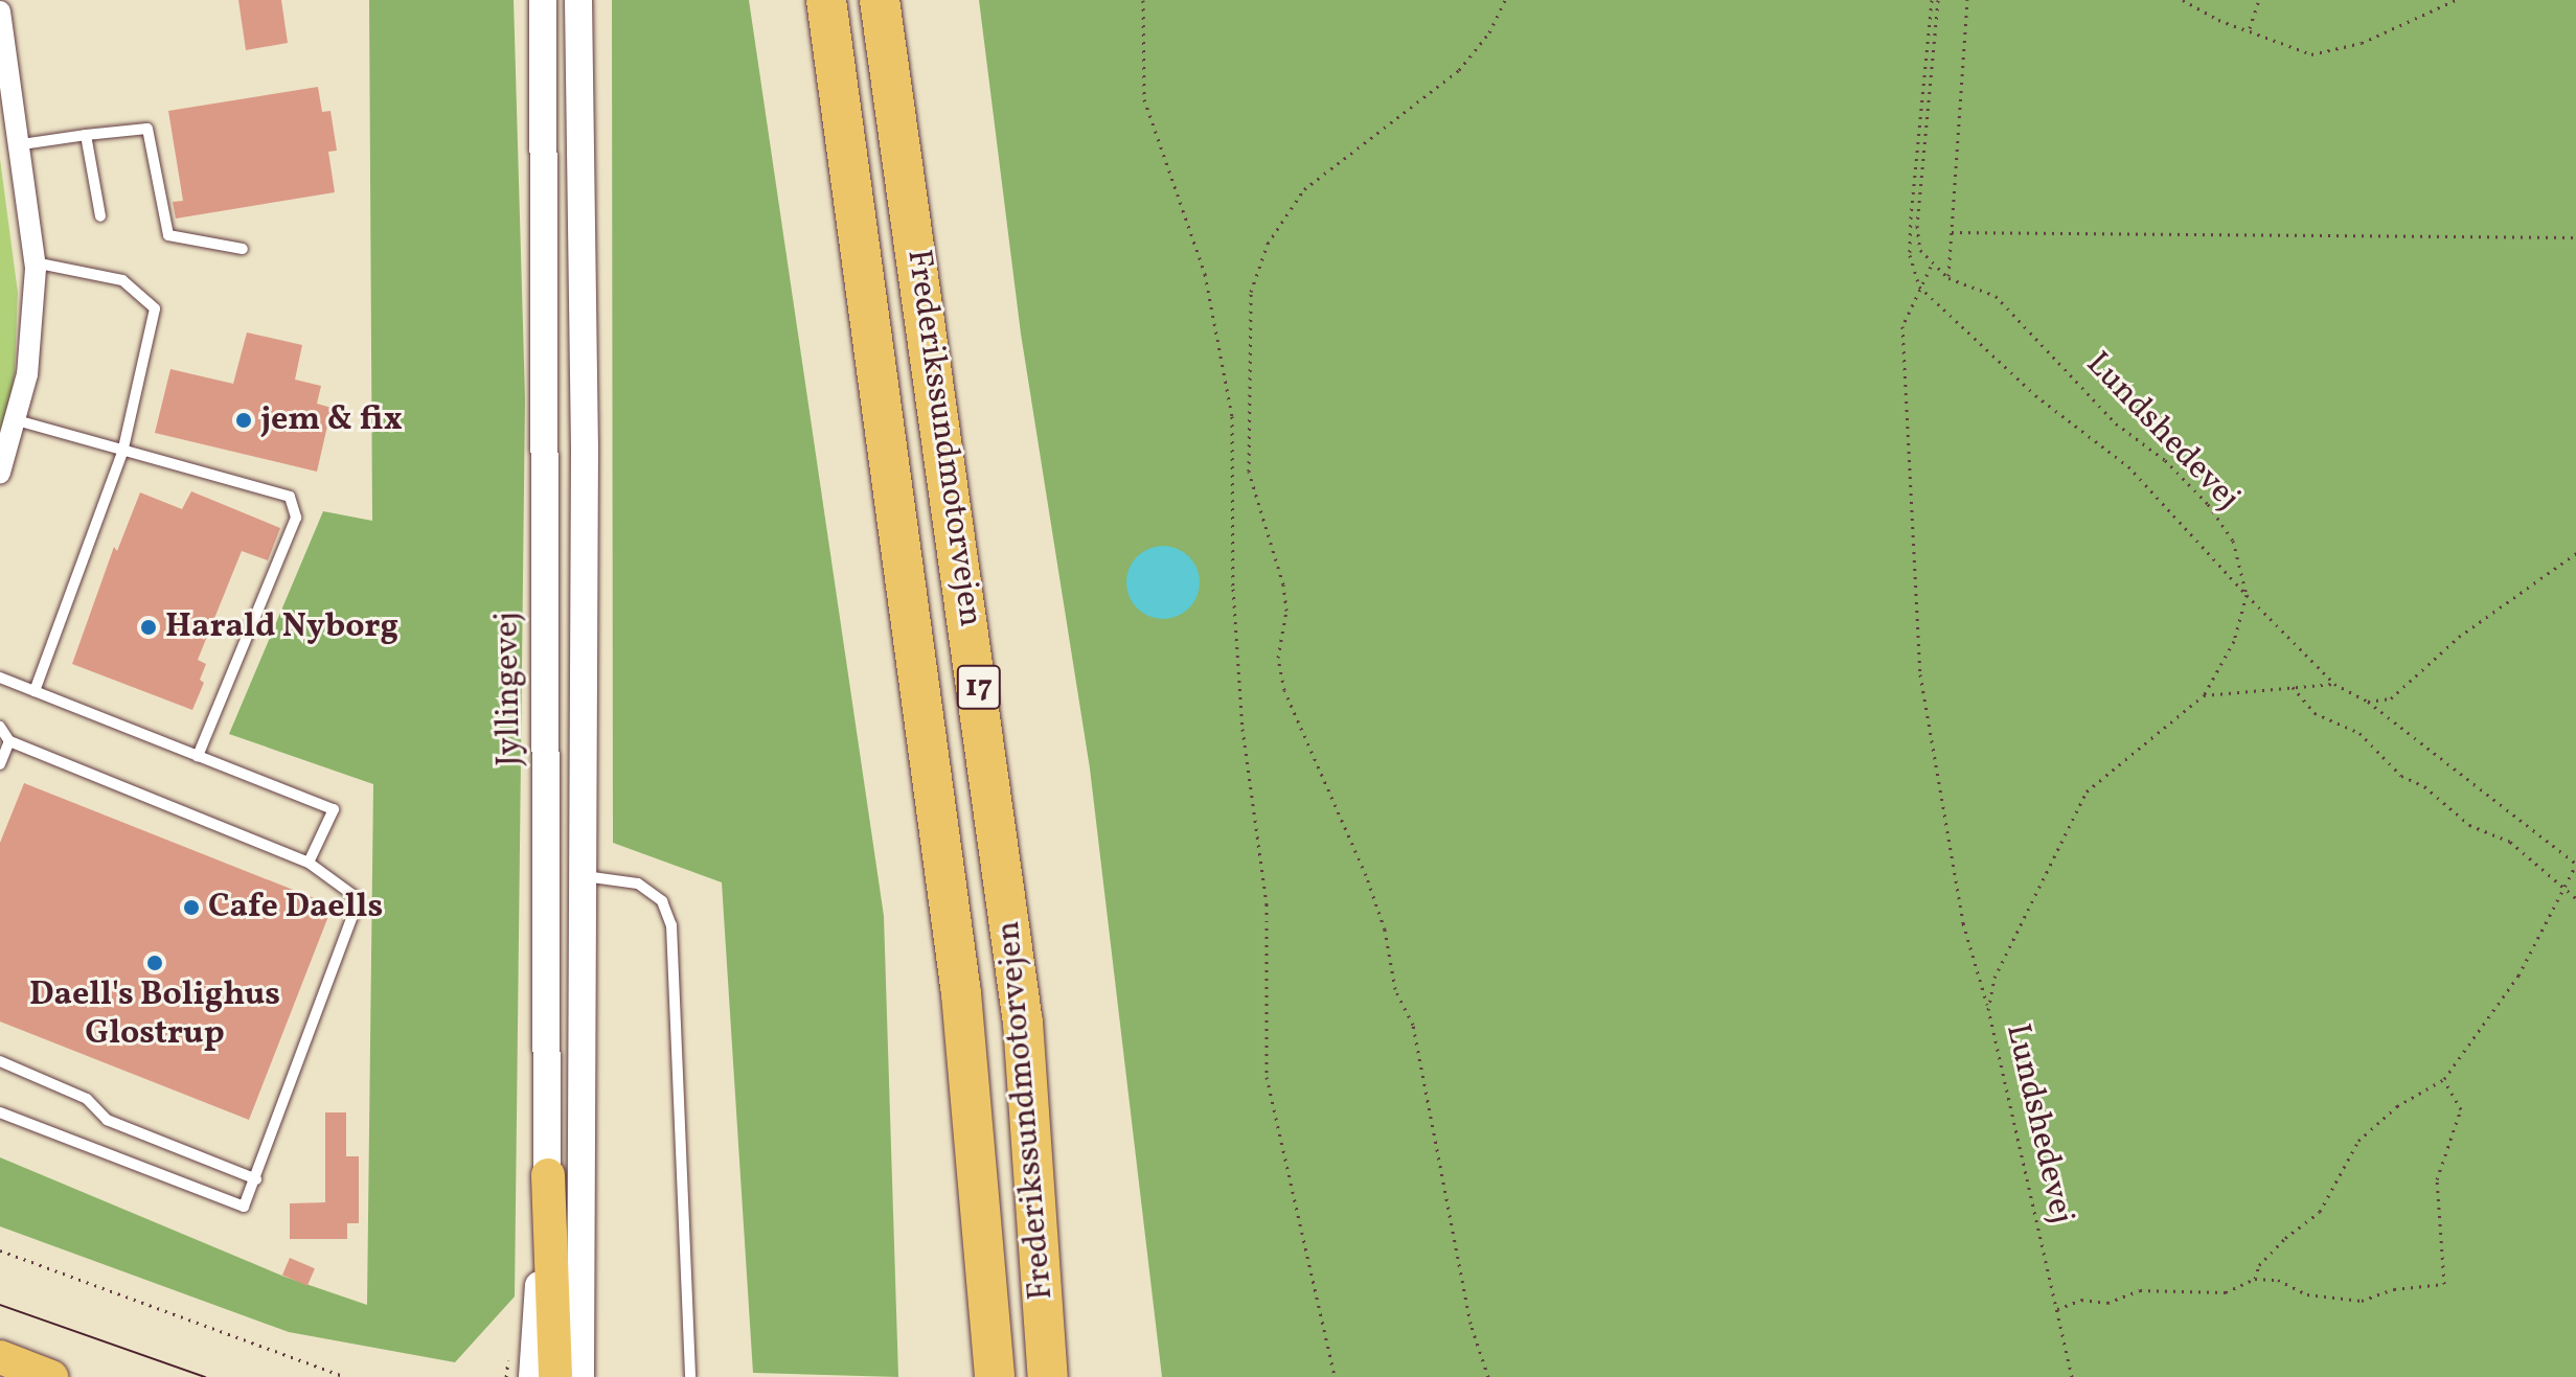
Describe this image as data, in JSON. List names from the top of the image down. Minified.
{"streets":{"highway":["Frederikssundmotorvejen","17"],"street":["Jyllingevej"],"path":["Lundshedevej"]},"places":["jem & fix","Harald Nyborg","Cafe Daells","Daell's Bolighus Glostrup"]}
